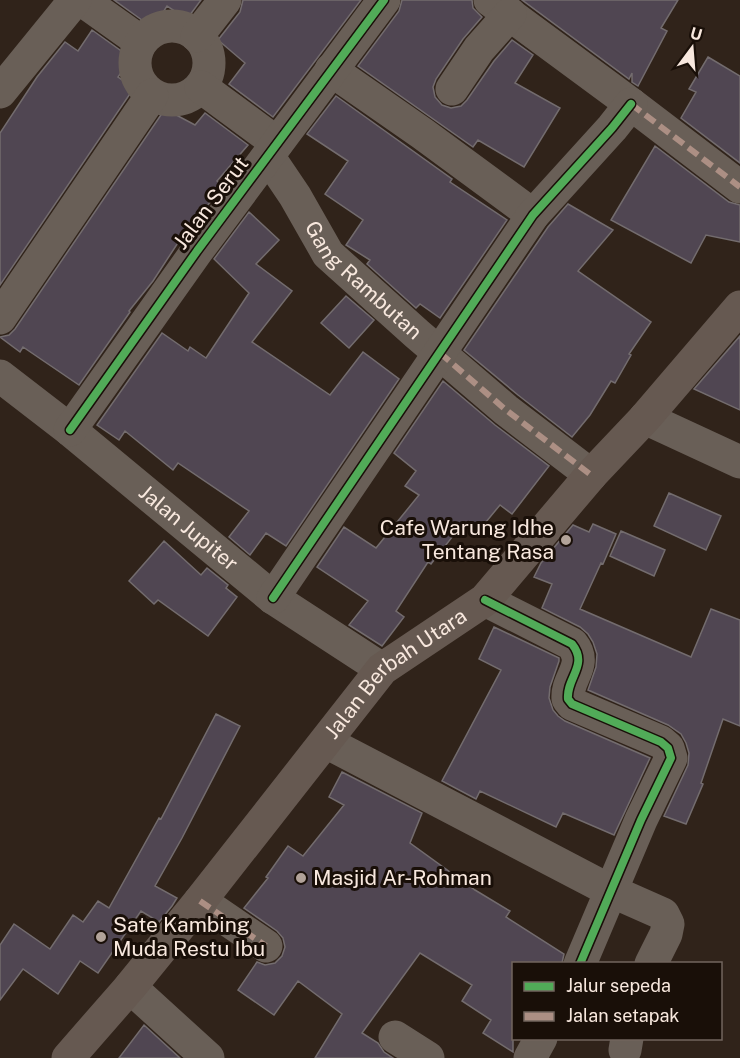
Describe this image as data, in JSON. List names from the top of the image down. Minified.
{"streets":{"main road":["Jalan Berbah Utara"],"street":["Jalan Serut","Gang Rambutan","Jalan Jupiter"]},"crossings":[["Jalan Serut","Gang Rambutan"],["Jalan Serut","Jalan Jupiter"],["Gang Rambutan","Jalan Berbah Utara"],["Jalan Jupiter","Jalan Berbah Utara"]],"places":["Cafe Warung Idhe Tentang Rasa","Masjid Ar-Rohman","Sate Kambing Muda Restu Ibu"],"legend":["Jalur sepeda","Jalan setapak"],"north":"top"}
